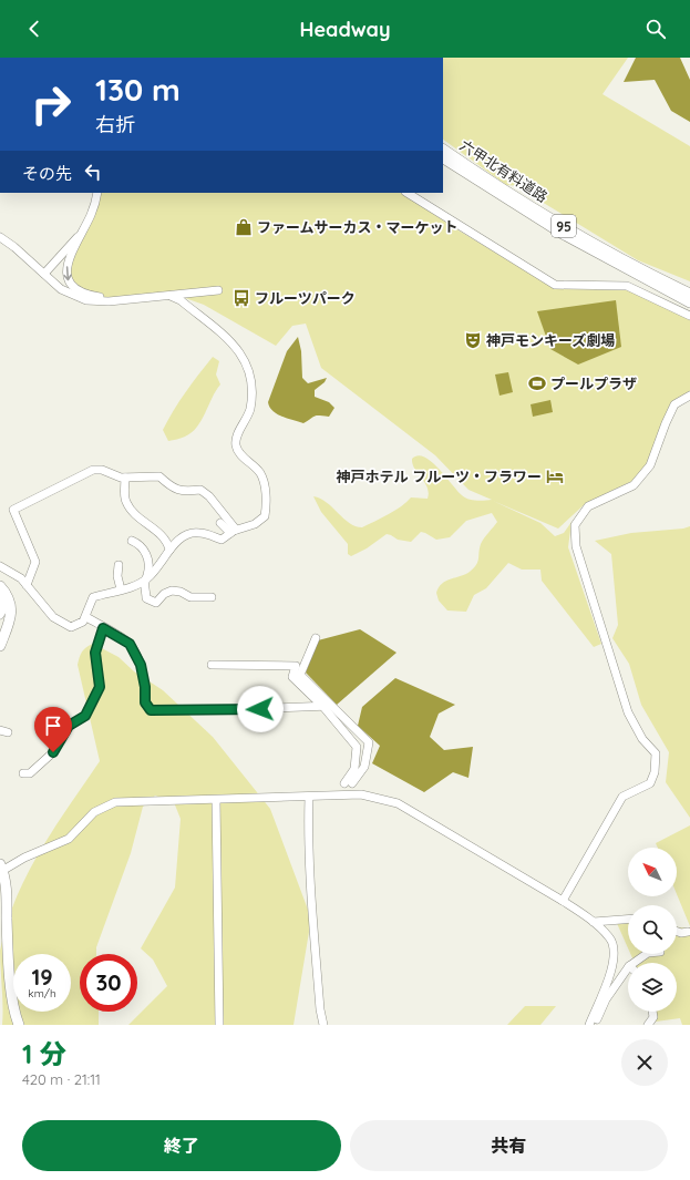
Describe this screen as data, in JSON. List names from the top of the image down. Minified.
{"streets":{"main road":["六甲北有料道路","95"]},"places":{"shop":["ファームサーカス・マーケット"],"bus stop":["フルーツパーク"],"theatre":["神戸モンキーズ劇場"],"sports":["プールプラザ"],"hotel":["神戸ホテル フルーツ・フラワー"]},"north":"top left","page":{"header":"Headway","turn":["130 m","右折"],"then":"その先","speed":"19 km/h","limit":"30","heading":["1 分","420 m · 21:11"],"buttons":["終了","共有"]}}
